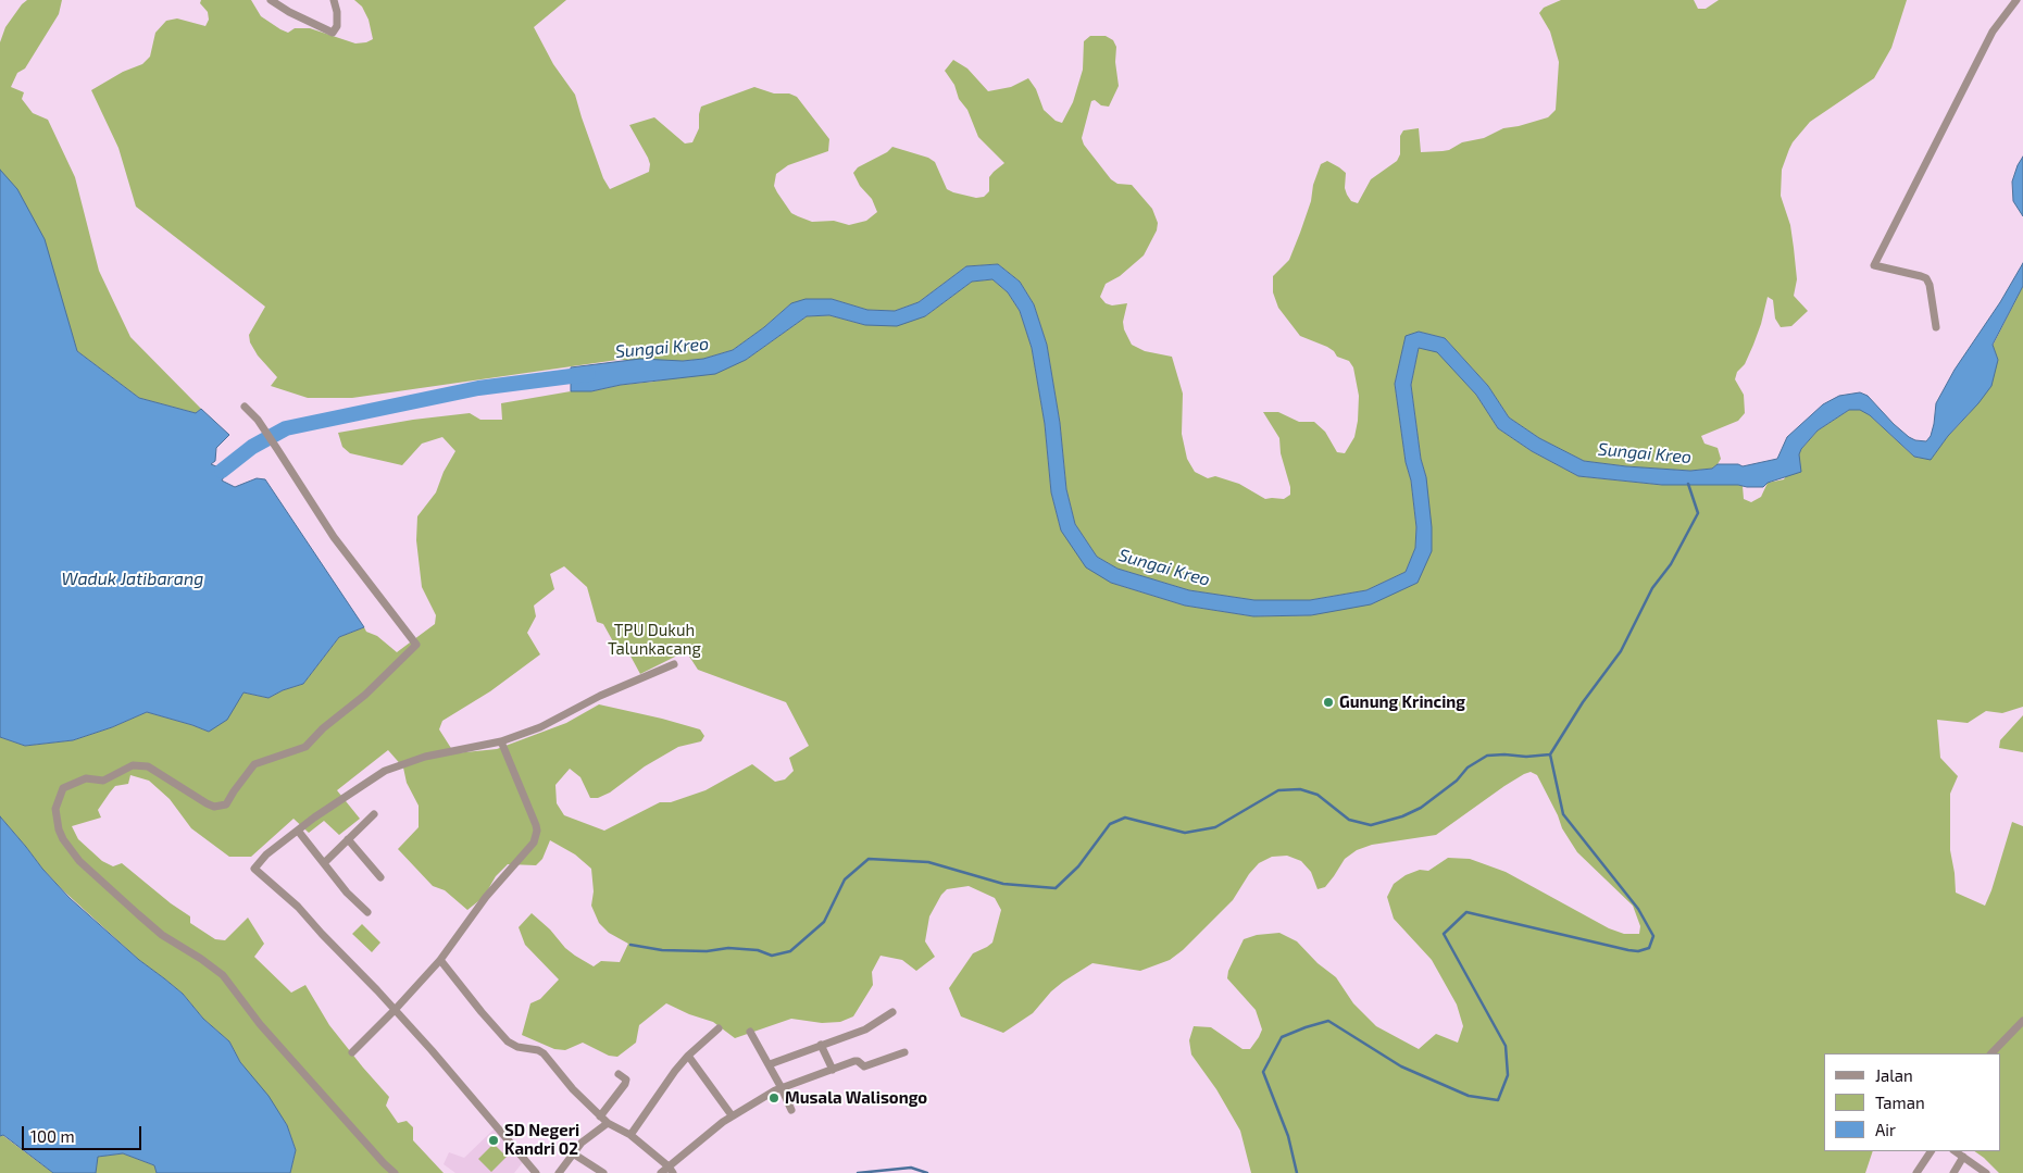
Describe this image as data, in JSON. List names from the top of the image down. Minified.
{"water":["Sungai Kreo","Waduk Jatibarang"],"parks":["TPU Dukuh Talunkacang"],"places":["Gunung Krincing","Musala Walisongo","SD Negeri Kandri 02"],"legend":["Jalan","Taman","Air"],"scale_bar":"100 m"}
